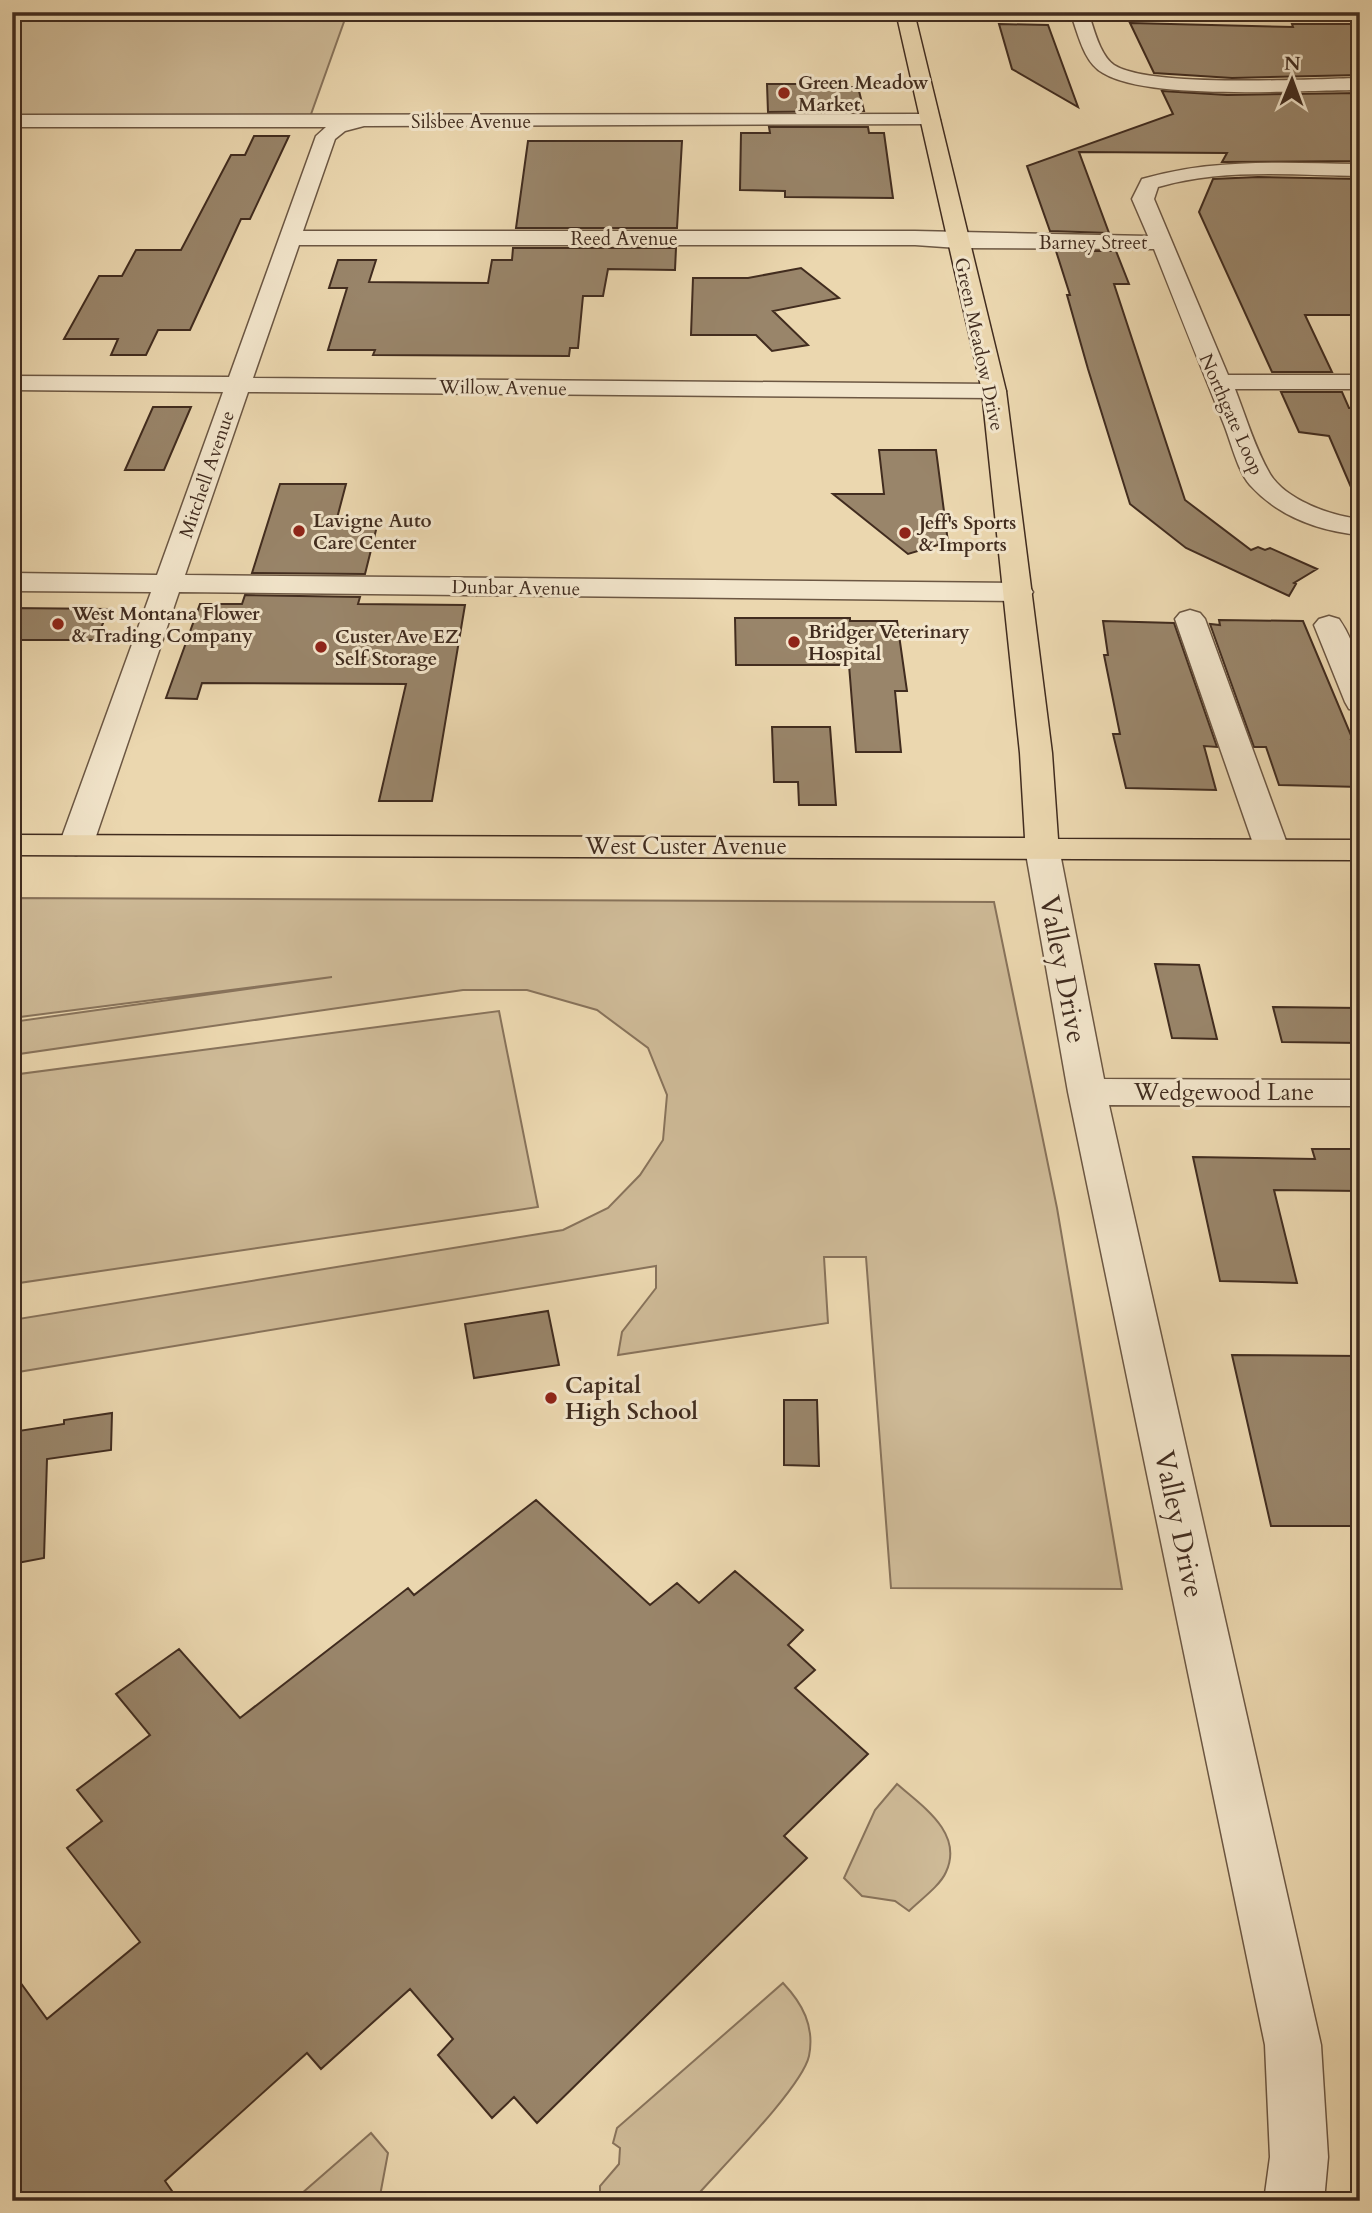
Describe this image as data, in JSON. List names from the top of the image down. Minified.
{"streets":{"main road":["Green Meadow Drive","West Custer Avenue"],"street":["Silsbee Avenue","Reed Avenue","Barney Street","Willow Avenue","Northgate Loop","Mitchell Avenue","Dunbar Avenue","Valley Drive","Wedgewood Lane"]},"crossings":[["Silsbee Avenue","Green Meadow Drive"],["Silsbee Avenue","Mitchell Avenue"],["Reed Avenue","Barney Street"],["Reed Avenue","Green Meadow Drive"],["Reed Avenue","Mitchell Avenue"],["Barney Street","Green Meadow Drive"],["Barney Street","Northgate Loop"],["Green Meadow Drive","Willow Avenue"],["Green Meadow Drive","Dunbar Avenue"],["Green Meadow Drive","West Custer Avenue"],["Green Meadow Drive","Valley Drive"],["Willow Avenue","Mitchell Avenue"],["Mitchell Avenue","Dunbar Avenue"],["Mitchell Avenue","West Custer Avenue"],["West Custer Avenue","Valley Drive"],["Valley Drive","Wedgewood Lane"]],"places":["Green Meadow Market","Lavigne Auto Care Center","Jeff's Sports & Imports","West Montana Flower & Trading Company","Bridger Veterinary Hospital","Custer Ave EZ Self Storage","Capital High School"],"north":"top"}
